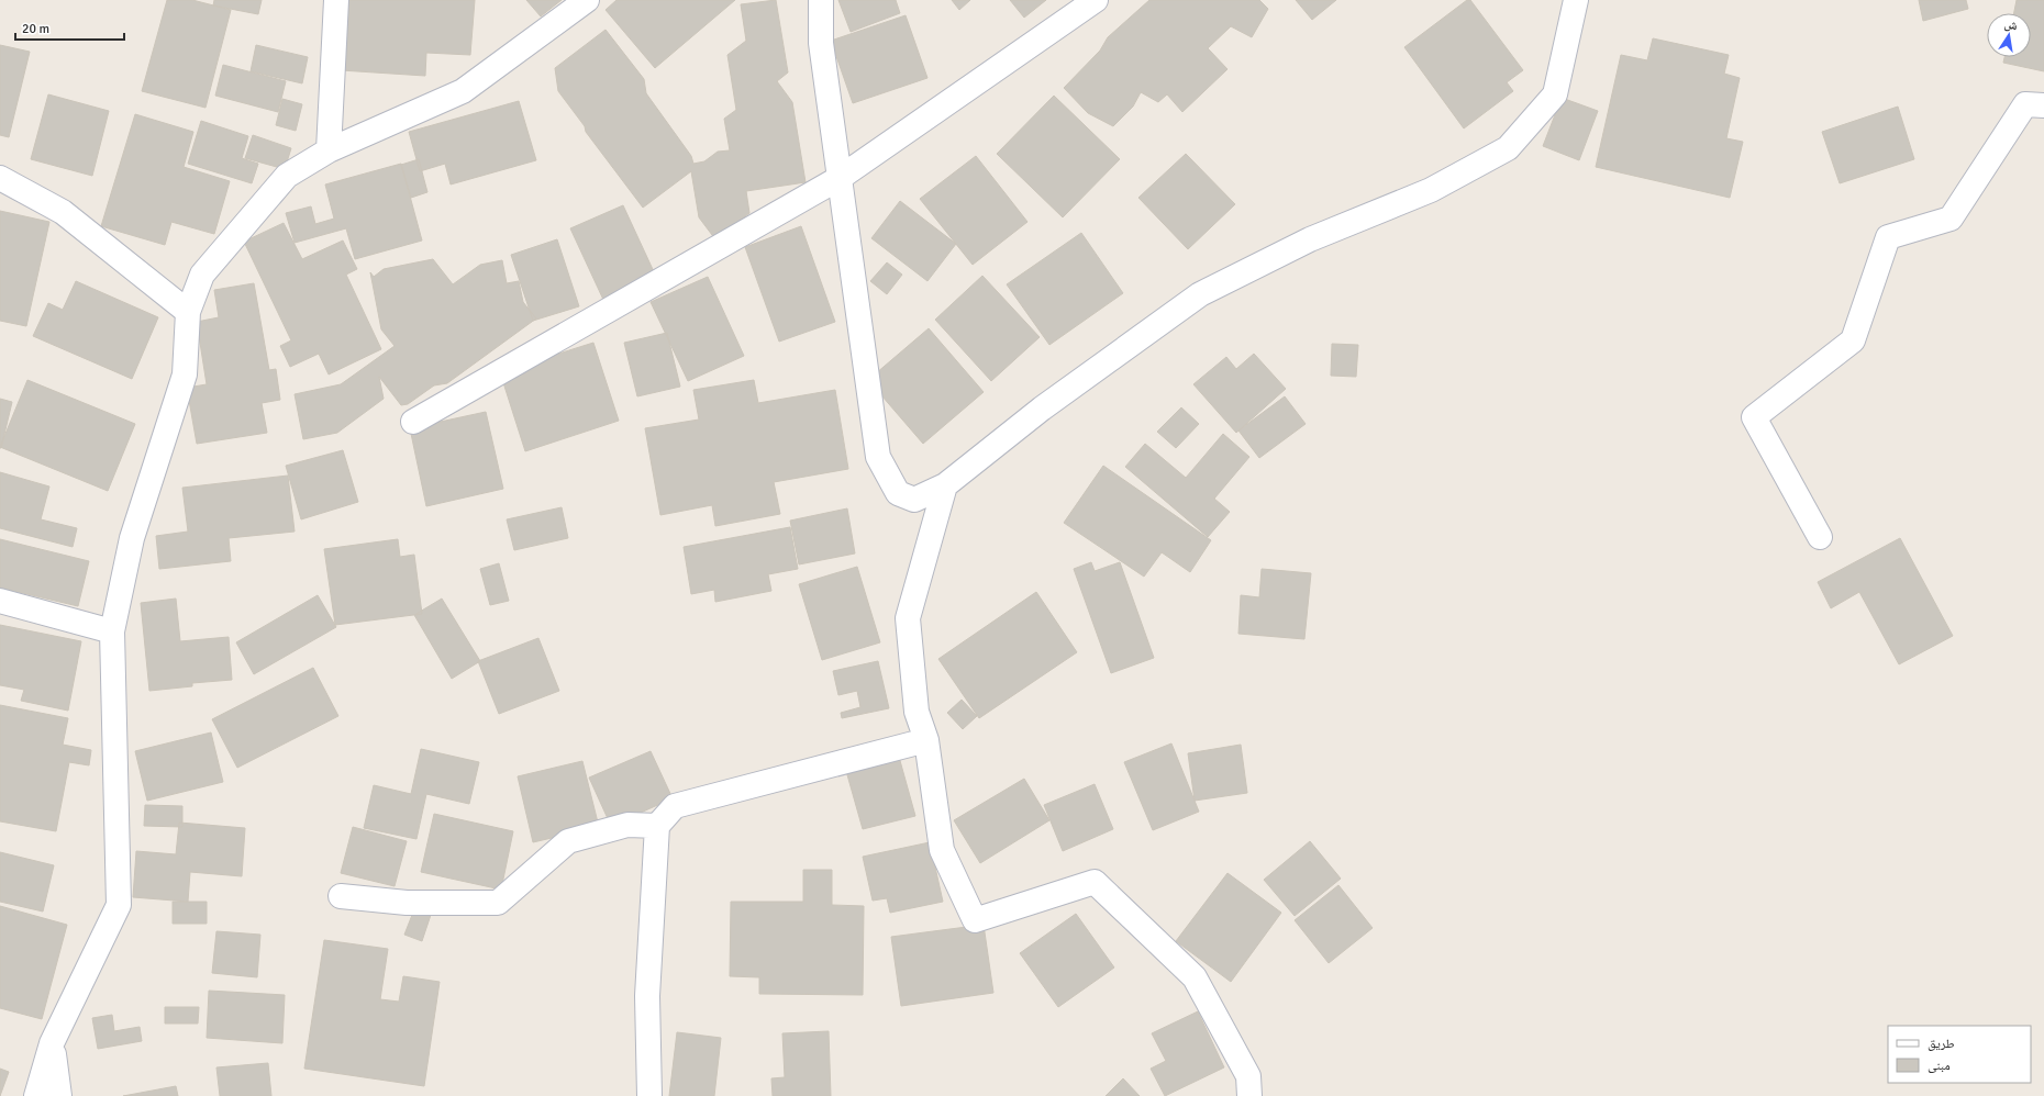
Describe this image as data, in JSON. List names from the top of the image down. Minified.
{"legend":["طريق","مبنى"],"scale_bar":"20 m","north":"top"}
